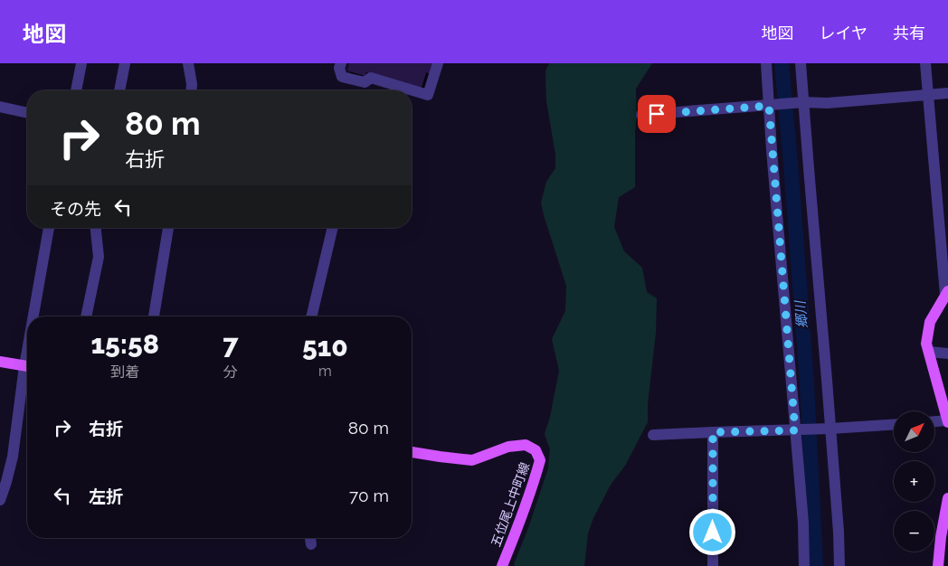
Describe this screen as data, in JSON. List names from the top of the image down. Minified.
{"streets":{"main road":["五位尾上中町線"]},"water":["郷川"],"north":"top right","page":{"header":"地図","nav":["地図","レイヤ","共有"],"turn":["80 m","右折"],"then":"その先","eta":["15:58","到着","7","分","510","m"],"list":[{"name":"右折","value":"80 m"},{"name":"左折","value":"70 m"}],"map_buttons":["+","−"]}}
